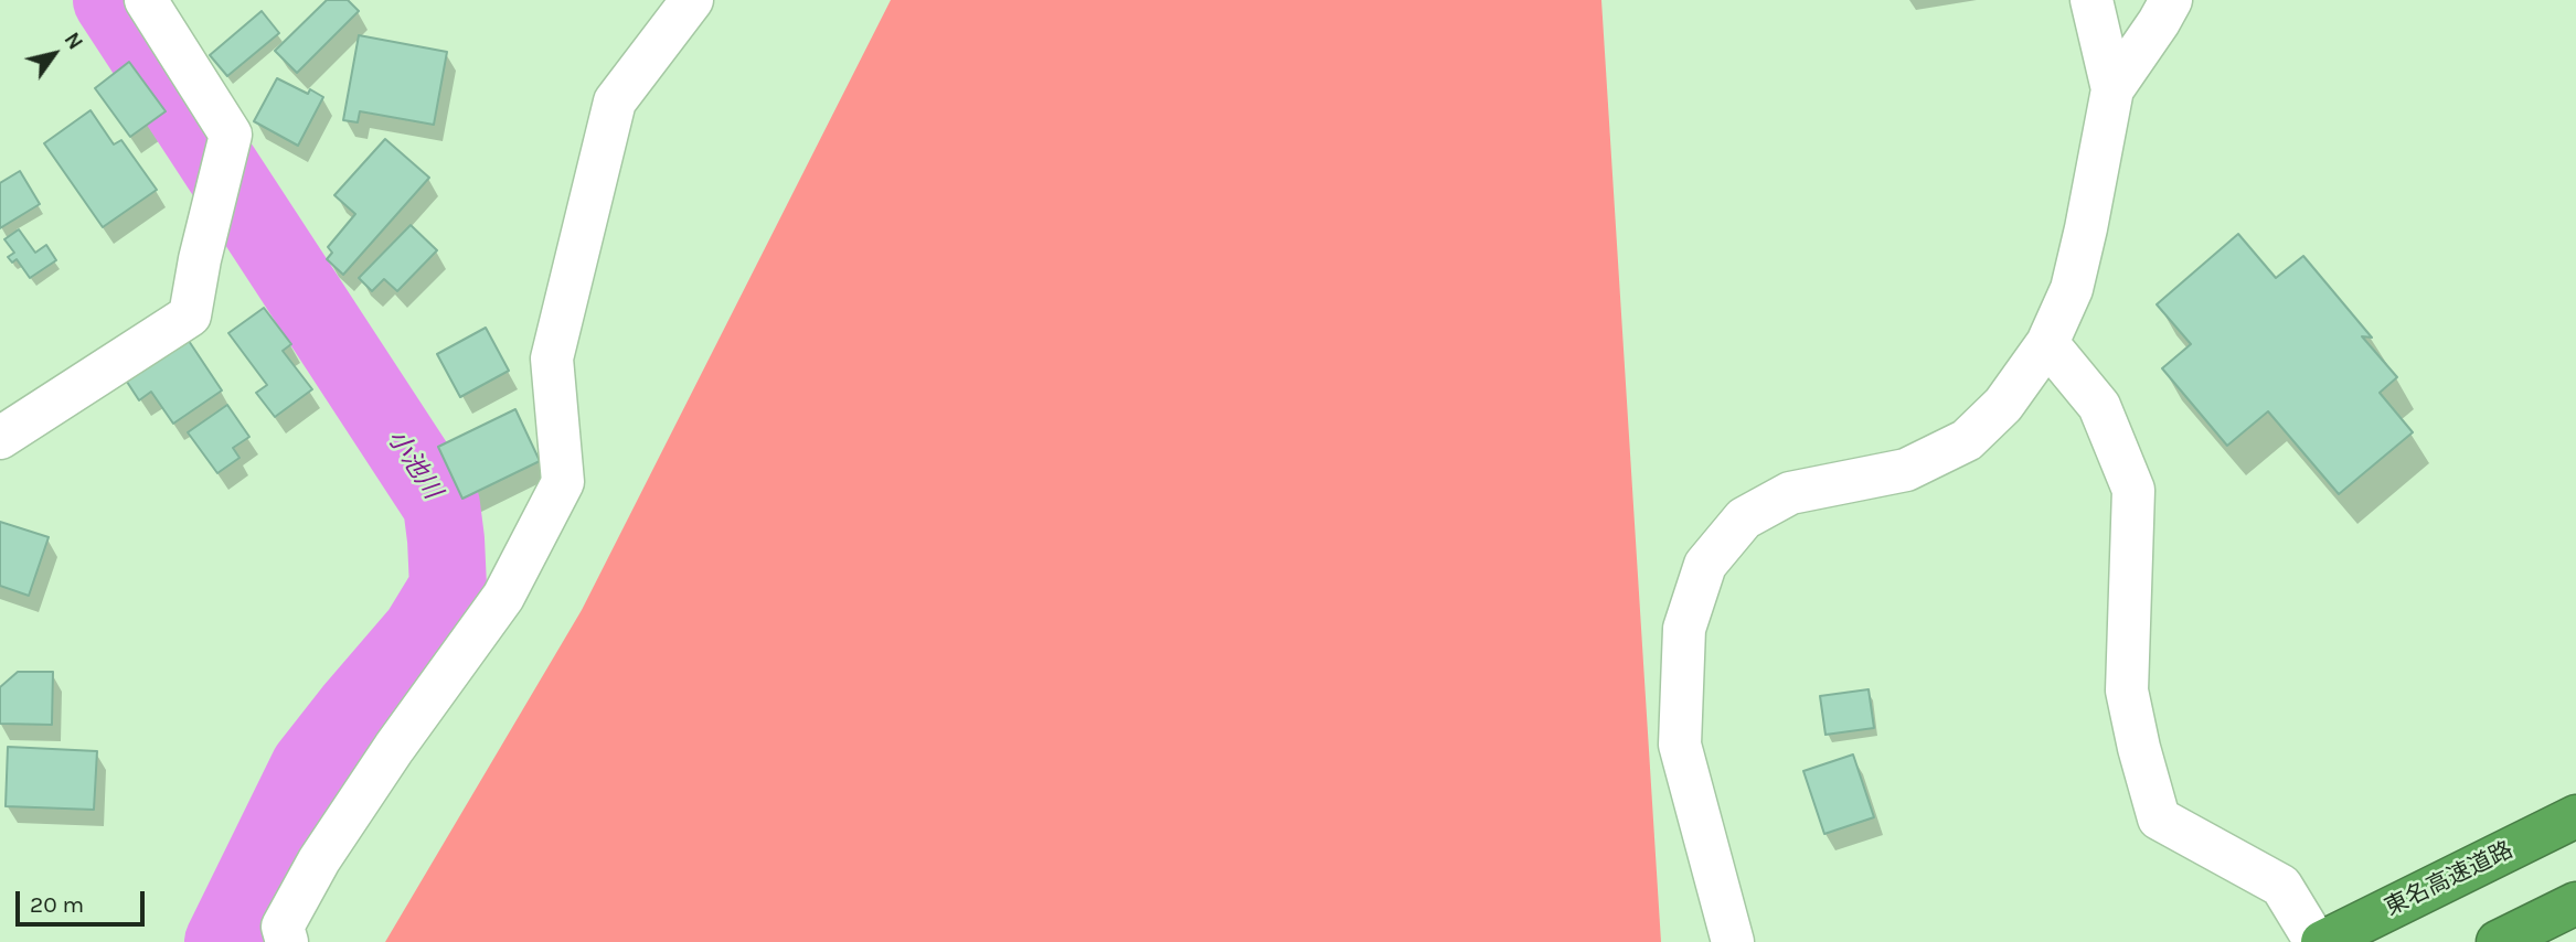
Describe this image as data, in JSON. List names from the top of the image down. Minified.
{"streets":{"highway":["東名高速道路"]},"water":["小池川"],"scale_bar":"20 m","north":"top right"}
